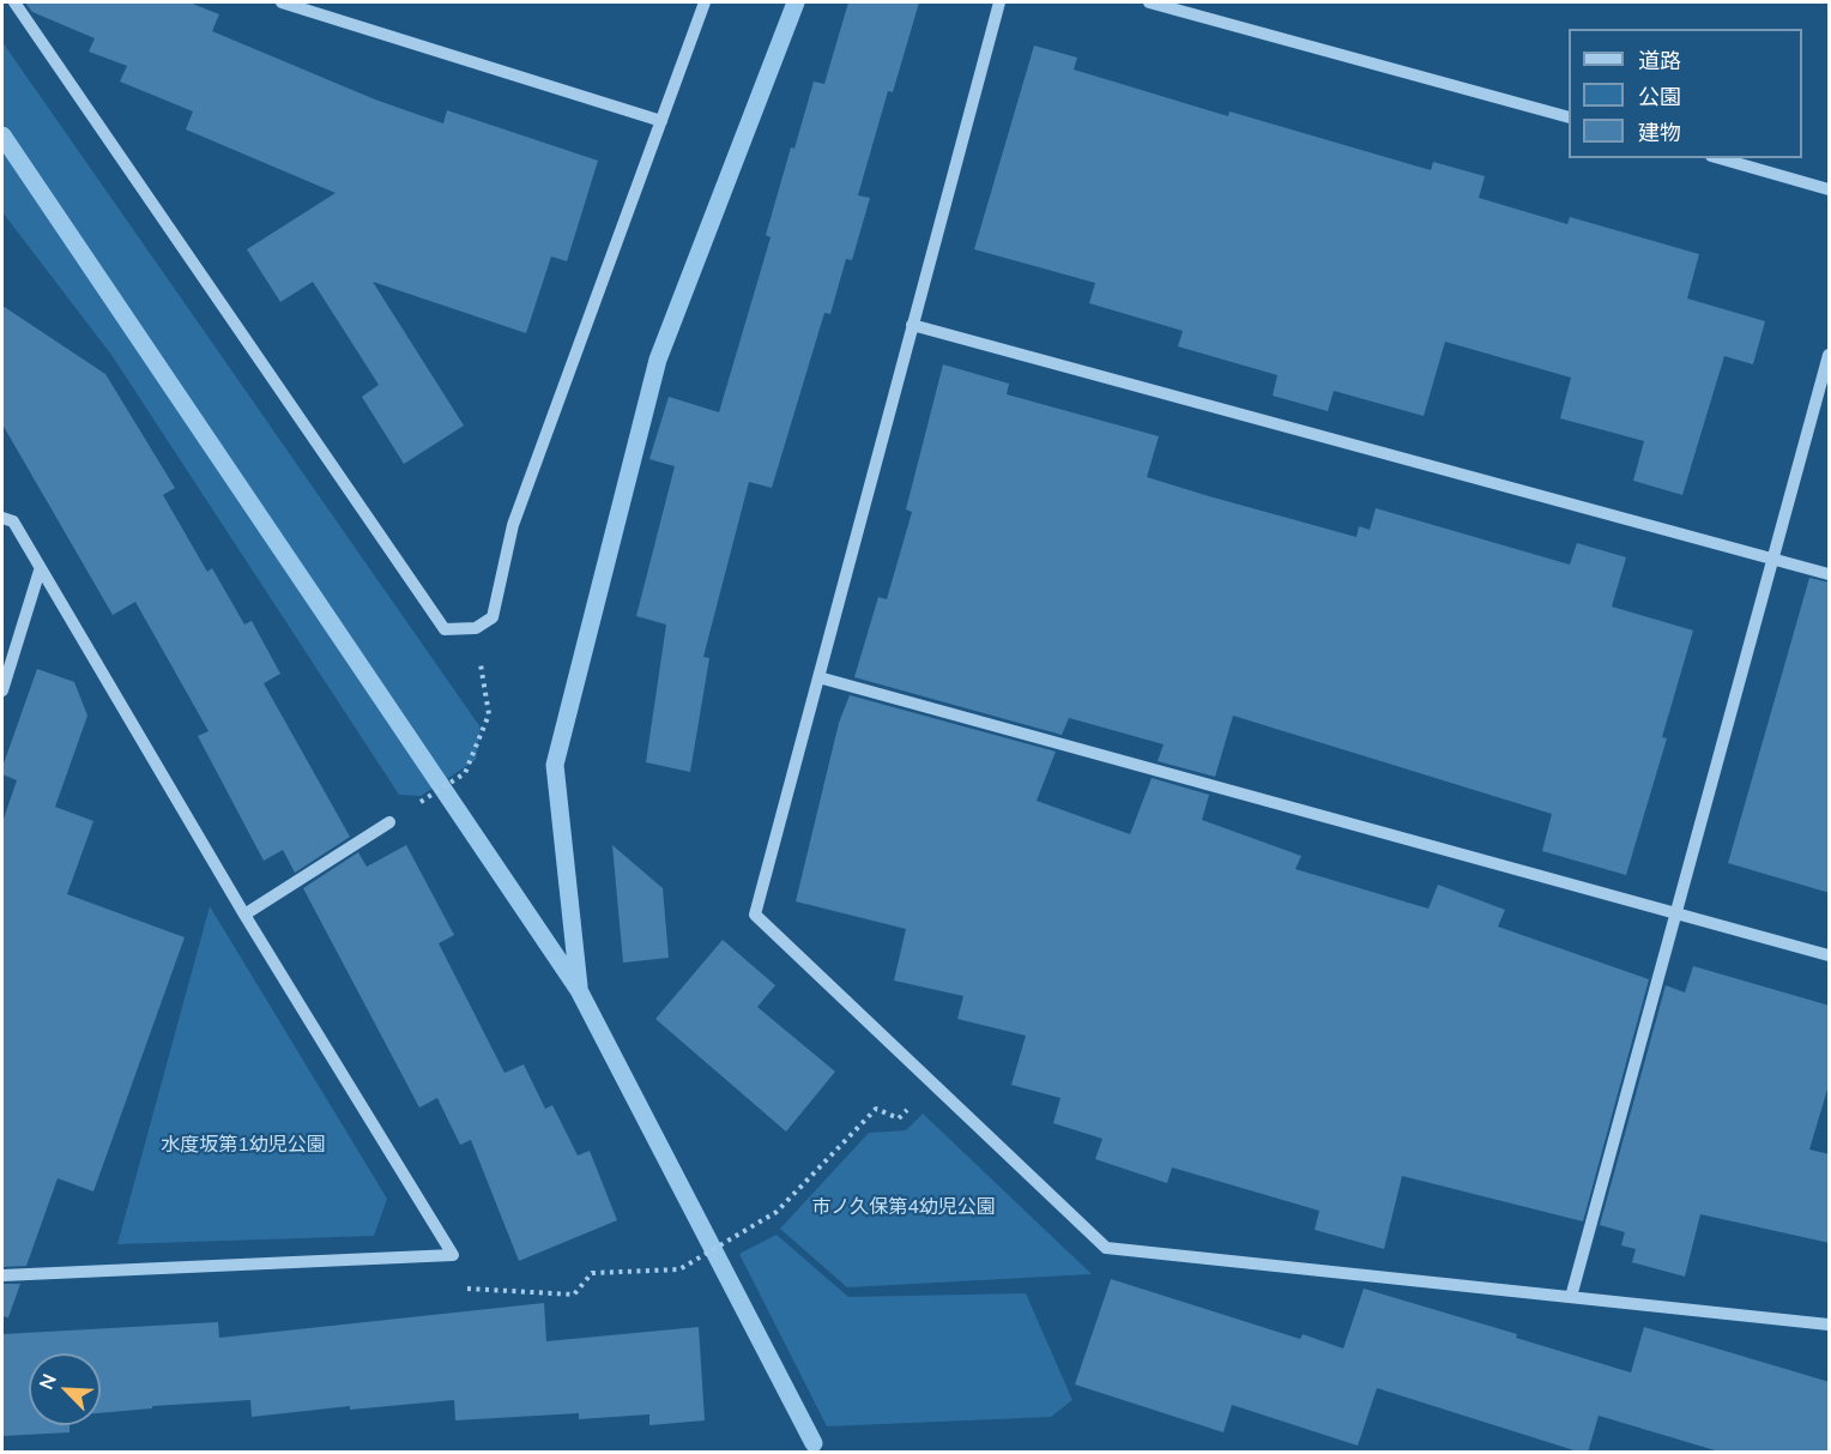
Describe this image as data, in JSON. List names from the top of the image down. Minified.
{"parks":["水度坂第1幼児公園","市ノ久保第4幼児公園"],"legend":["道路","公園","建物"],"north":"top left"}
